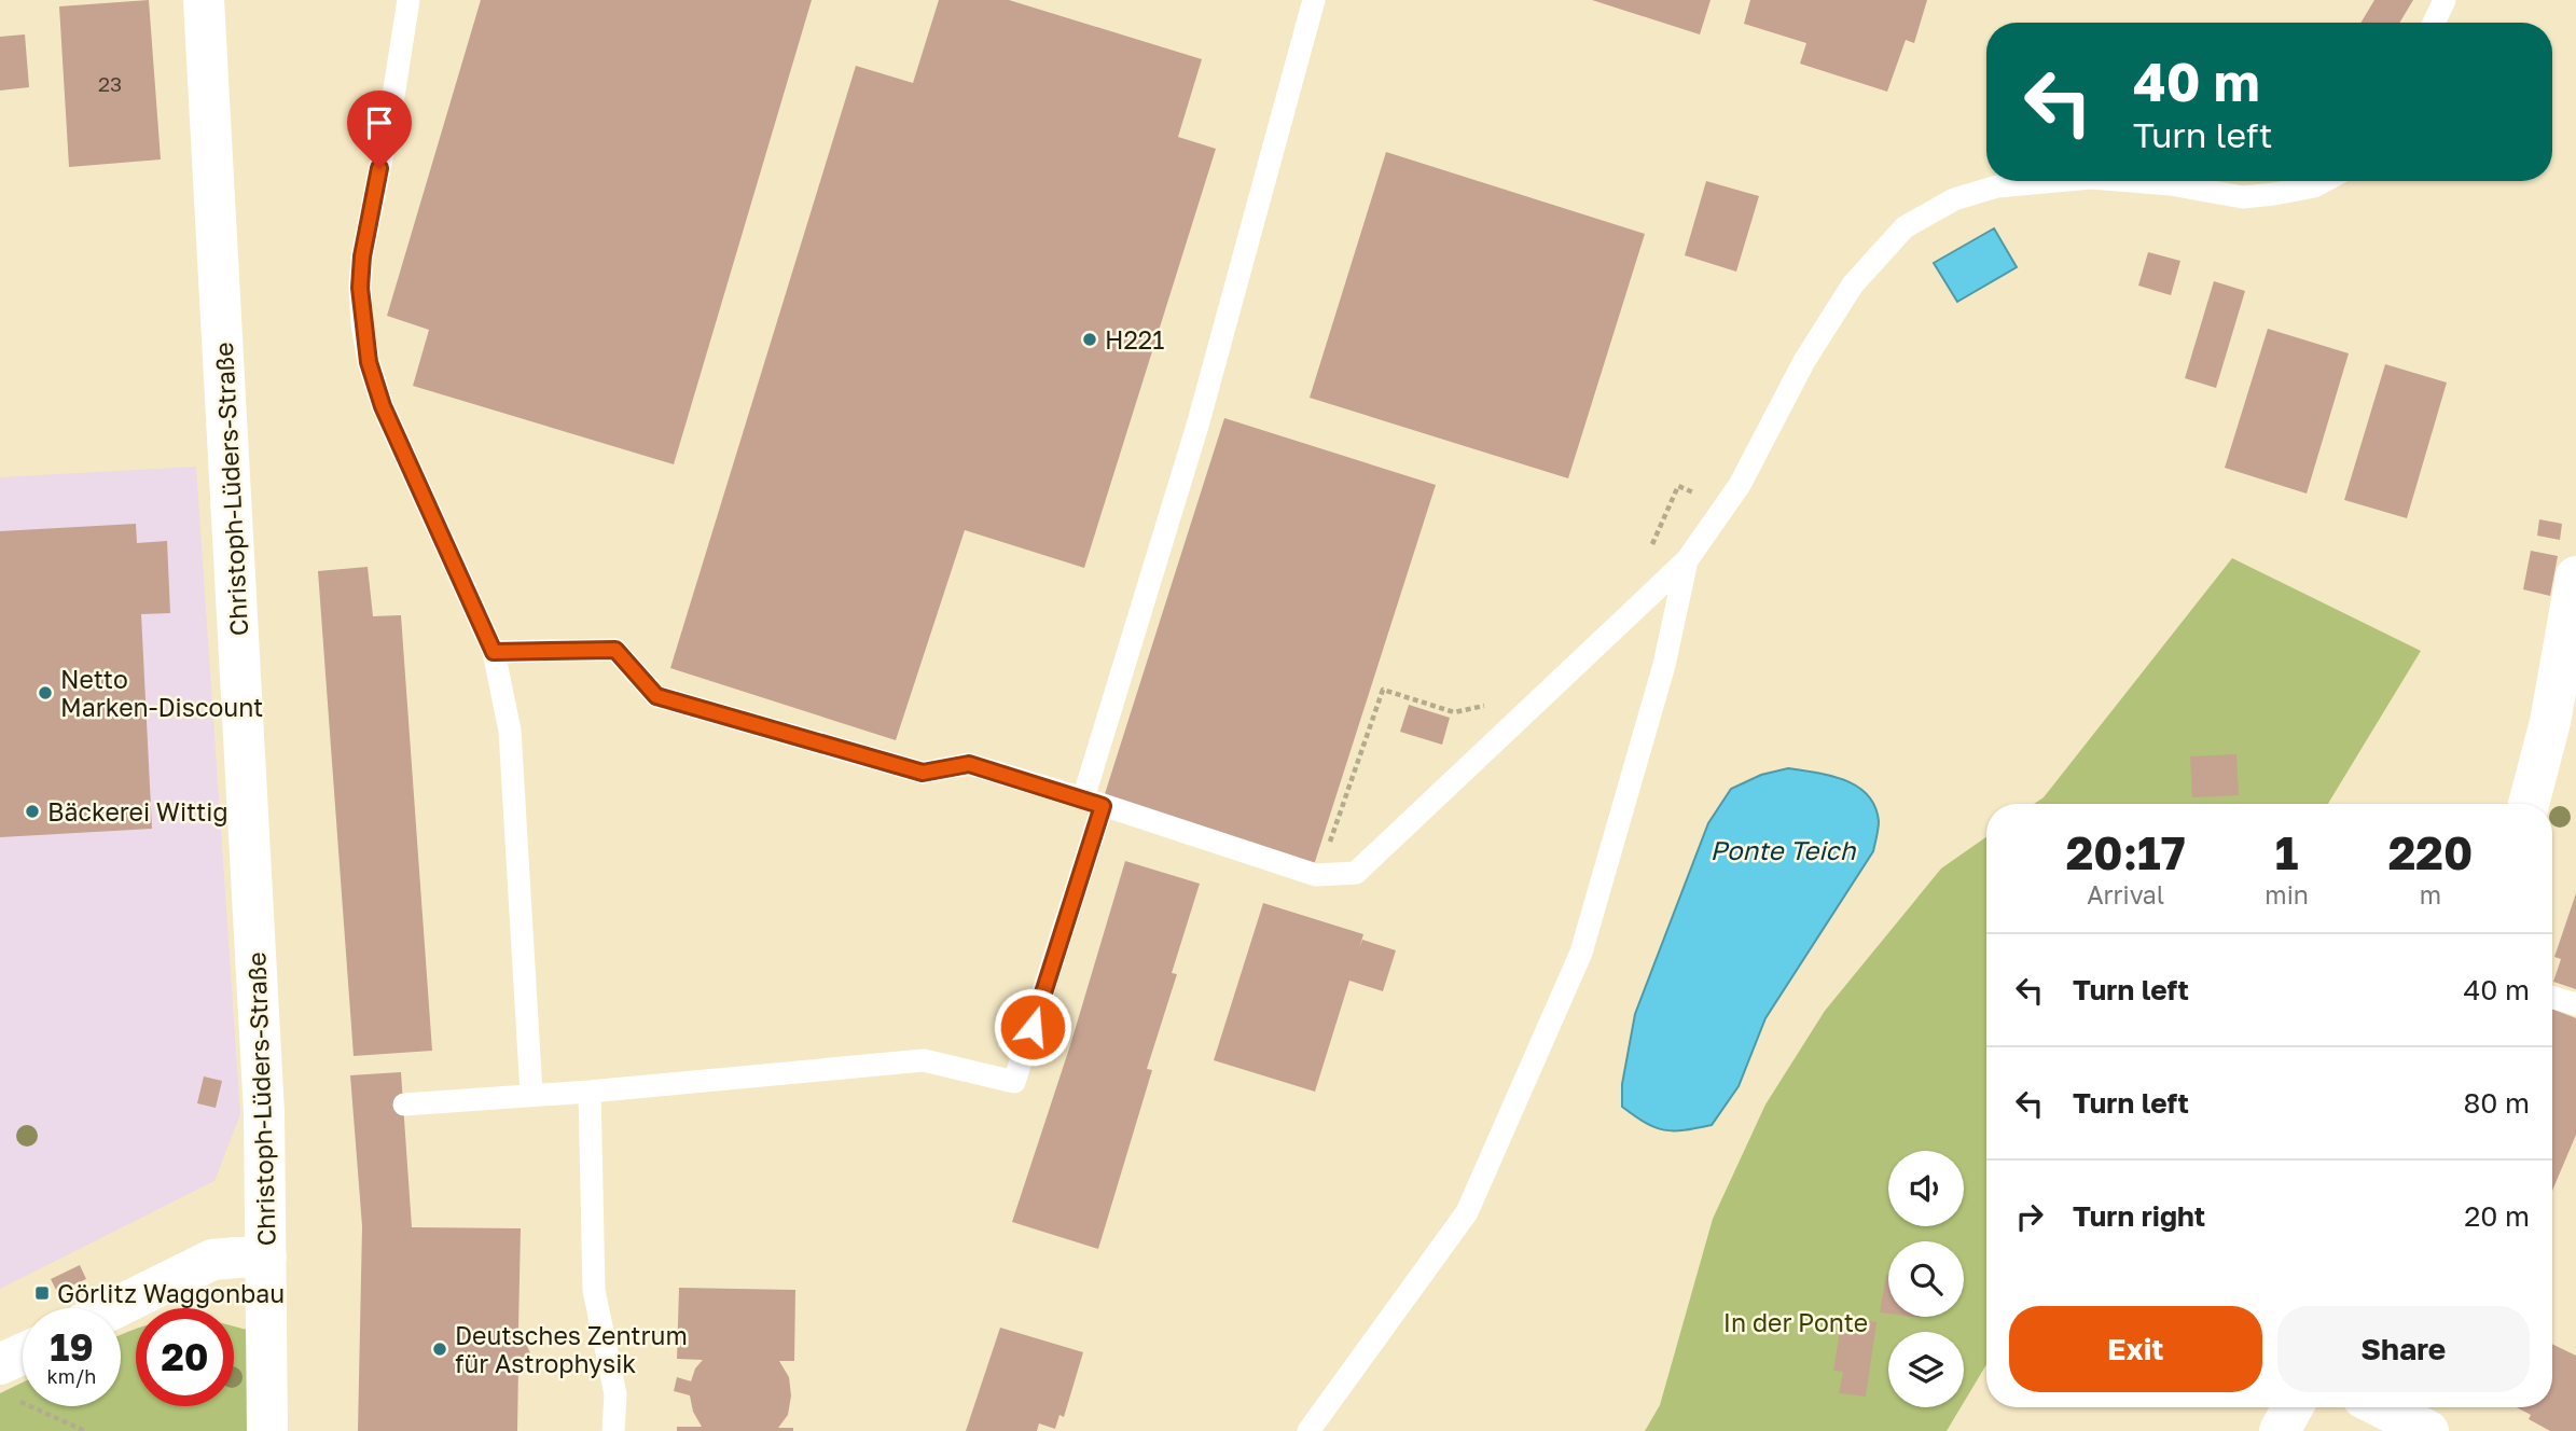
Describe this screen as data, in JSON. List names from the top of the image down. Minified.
{"streets":{"street":["Christoph-Lüders-Straße"]},"water":["Ponte Teich"],"parks":["In der Ponte"],"places":{"other":["H221","Netto Marken-Discount","Bäckerei Wittig","Deutsches Zentrum für Astrophysik"],"transit":["Görlitz Waggonbau"]},"house_numbers":["23"],"page":{"turn":["40 m","Turn left"],"eta":["20:17","Arrival","1","min","220","m"],"list":[{"name":"Turn left","value":"40 m"},{"name":"Turn left","value":"80 m"},{"name":"Turn right","value":"20 m"}],"buttons":["Exit","Share"],"speed":"19 km/h","limit":"20"}}
